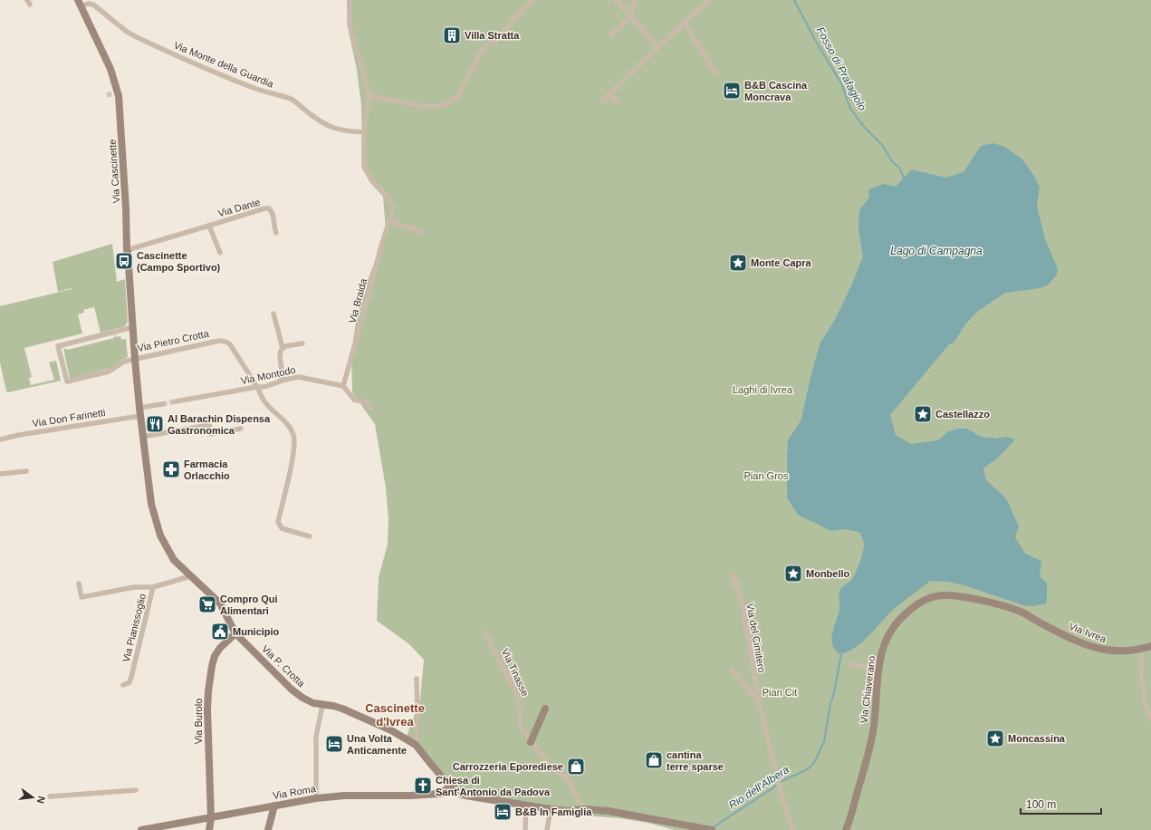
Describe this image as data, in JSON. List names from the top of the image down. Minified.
{"streets":{"street":["Via Monte della Guardia","Via Cascinette","Via Dante","Via Braida","Via Pietro Crotta","Via Montodo","Via Don Farinetti","Via Pianissoglio","Via Ivrea","Via del Cimitero","Via P. Crotta","Via Tinasse","Via Chiaverano","Via Burolo","Via Roma"]},"crossings":[["Via Monte della Guardia","Via Cascinette"],["Via Monte della Guardia","Via Braida"],["Via Cascinette","Via Dante"],["Via Cascinette","Via Pietro Crotta"],["Via Dante","Via Pietro Crotta"],["Via Braida","Via Montodo"],["Via Pietro Crotta","Via Montodo"],["Via Pietro Crotta","Via Don Farinetti"],["Via Pietro Crotta","Via P. Crotta"],["Via Pianissoglio","Via P. Crotta"],["Via Ivrea","Via Chiaverano"],["Via P. Crotta","Via Burolo"],["Via P. Crotta","Via Roma"],["Via Burolo","Via Roma"]],"districts":["Cascinette d'Ivrea"],"water":["Fosso di Prafagiolo","Lago di Campagna","Rio dell'Albera"],"parks":["Laghi di Ivrea","Pian Gros","Pian Cit"],"places":{"building":["Villa Stratta"],"hotel":["B&B Cascina Moncrava","Una Volta Anticamente","B&B In Famiglia"],"bus stop":["Cascinette (Campo Sportivo)"],"place":["Monte Capra","Castellazzo","Monbello","Moncassina"],"restaurant":["Al Barachin Dispensa Gastronomica"],"pharmacy":["Farmacia Orlacchio"],"supermarket":["Compro Qui Alimentari"],"public building":["Municipio"],"shop":["cantina terre sparse","Carrozzeria Eporediese"],"church":["Chiesa di Sant'Antonio da Padova"]},"scale_bar":"100 m","north":"right"}
